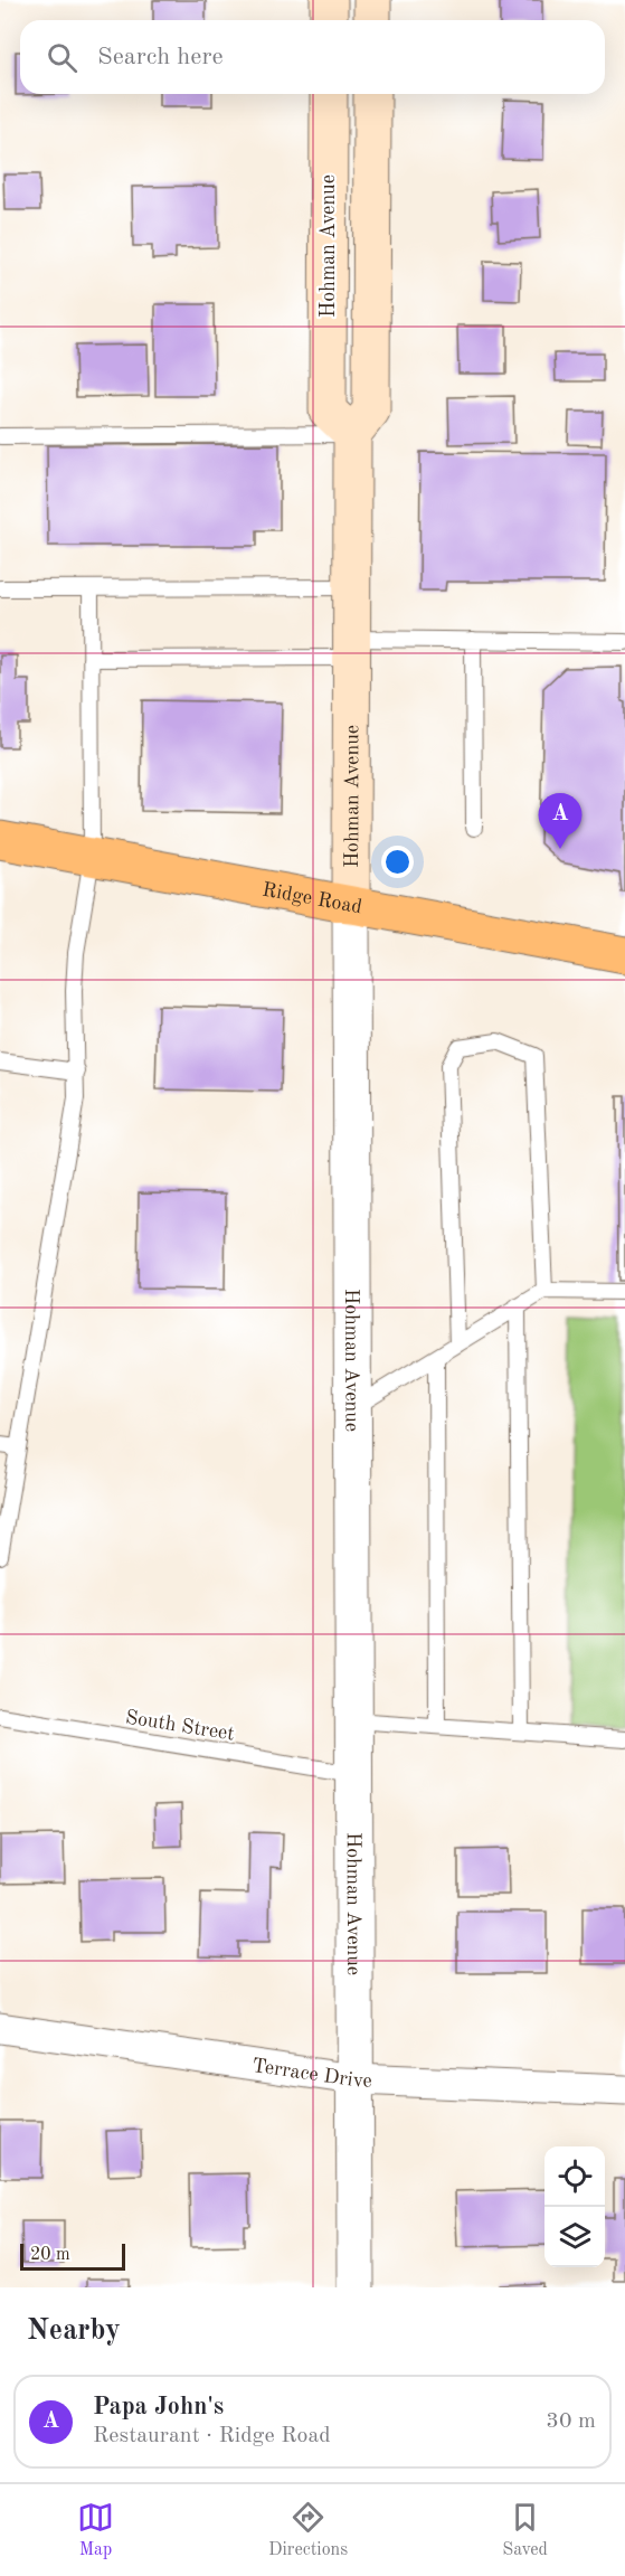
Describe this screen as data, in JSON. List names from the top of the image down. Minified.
{"streets":{"main road":["Hohman Avenue","Ridge Road"],"street":["Terrace Drive"],"lane":["South Street"]},"crossings":[["Hohman Avenue","Ridge Road"],["Hohman Avenue","South Street"],["Hohman Avenue","Terrace Drive"]],"scale_bar":"20 m","page":{"search":"Search here","pins":"A","scale":"20 m","heading":"Nearby","list":[{"mark":"A","name":"Papa John's","note":"Restaurant · Ridge Road","value":"30 m"}],"nav":["Map","Directions","Saved"]}}
